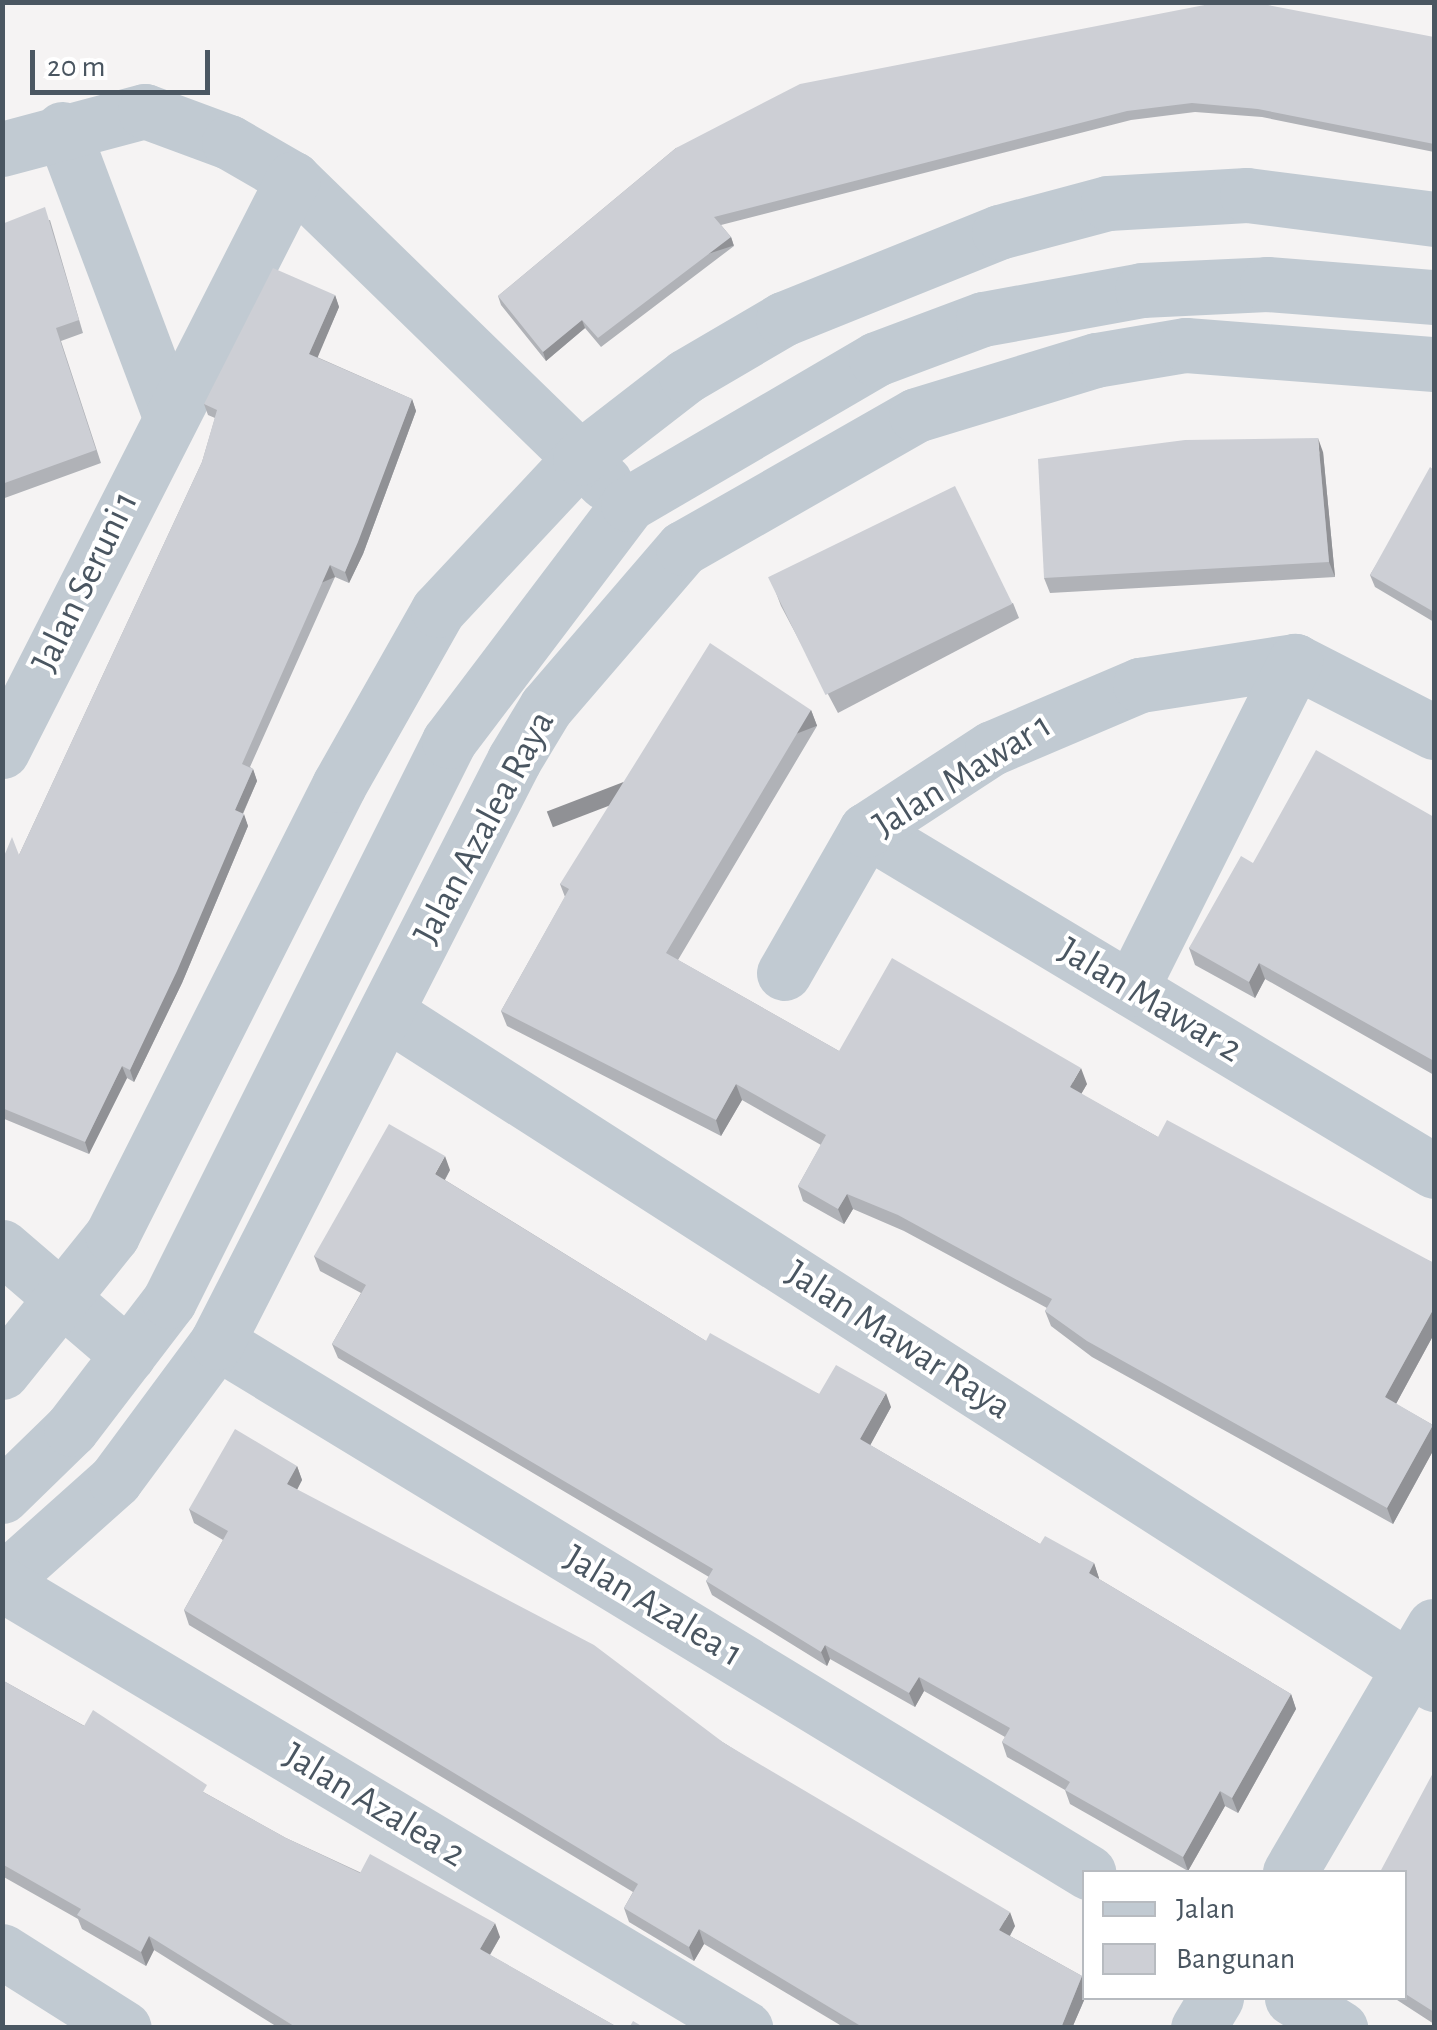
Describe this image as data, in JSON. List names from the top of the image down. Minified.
{"streets":{"street":["Jalan Seruni 1","Jalan Mawar 1","Jalan Azalea Raya","Jalan Mawar 2","Jalan Mawar Raya","Jalan Azalea 1","Jalan Azalea 2"]},"crossings":[["Jalan Mawar 1","Jalan Mawar 2"],["Jalan Azalea Raya","Jalan Mawar Raya"],["Jalan Azalea Raya","Jalan Azalea 1"],["Jalan Azalea Raya","Jalan Azalea 2"]],"legend":["Jalan","Bangunan"],"scale_bar":"20 m"}
